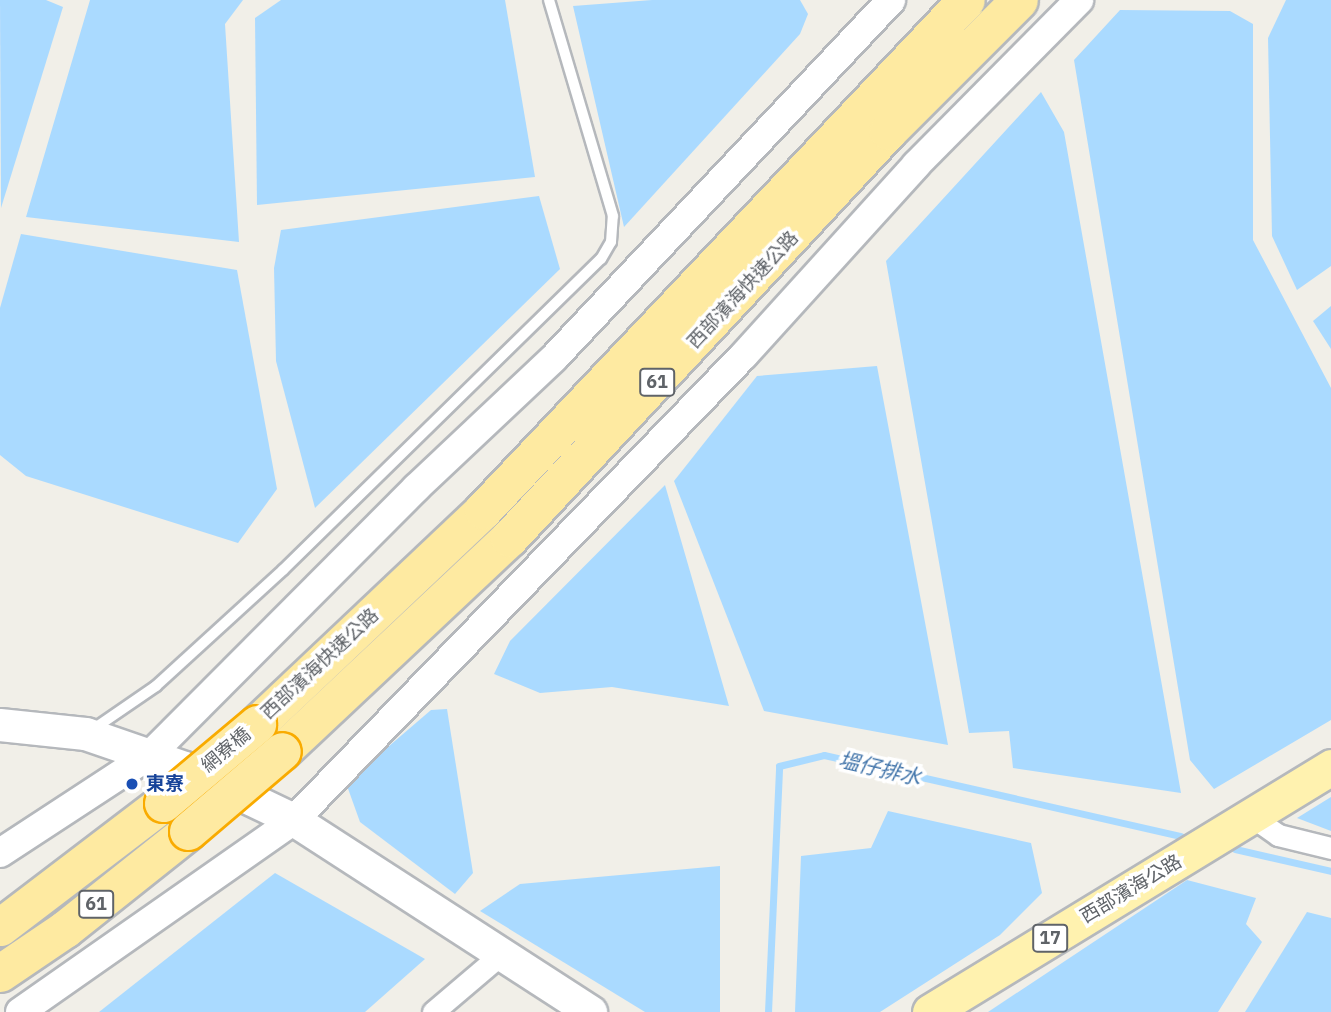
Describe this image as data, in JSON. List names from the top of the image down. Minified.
{"streets":{"highway":["西部濱海快速公路","61","網寮橋"],"main road":["西部濱海公路","17"]},"crossings":[["西部濱海快速公路","網寮橋"]],"water":["塭仔排水"],"places":["東寮"]}
